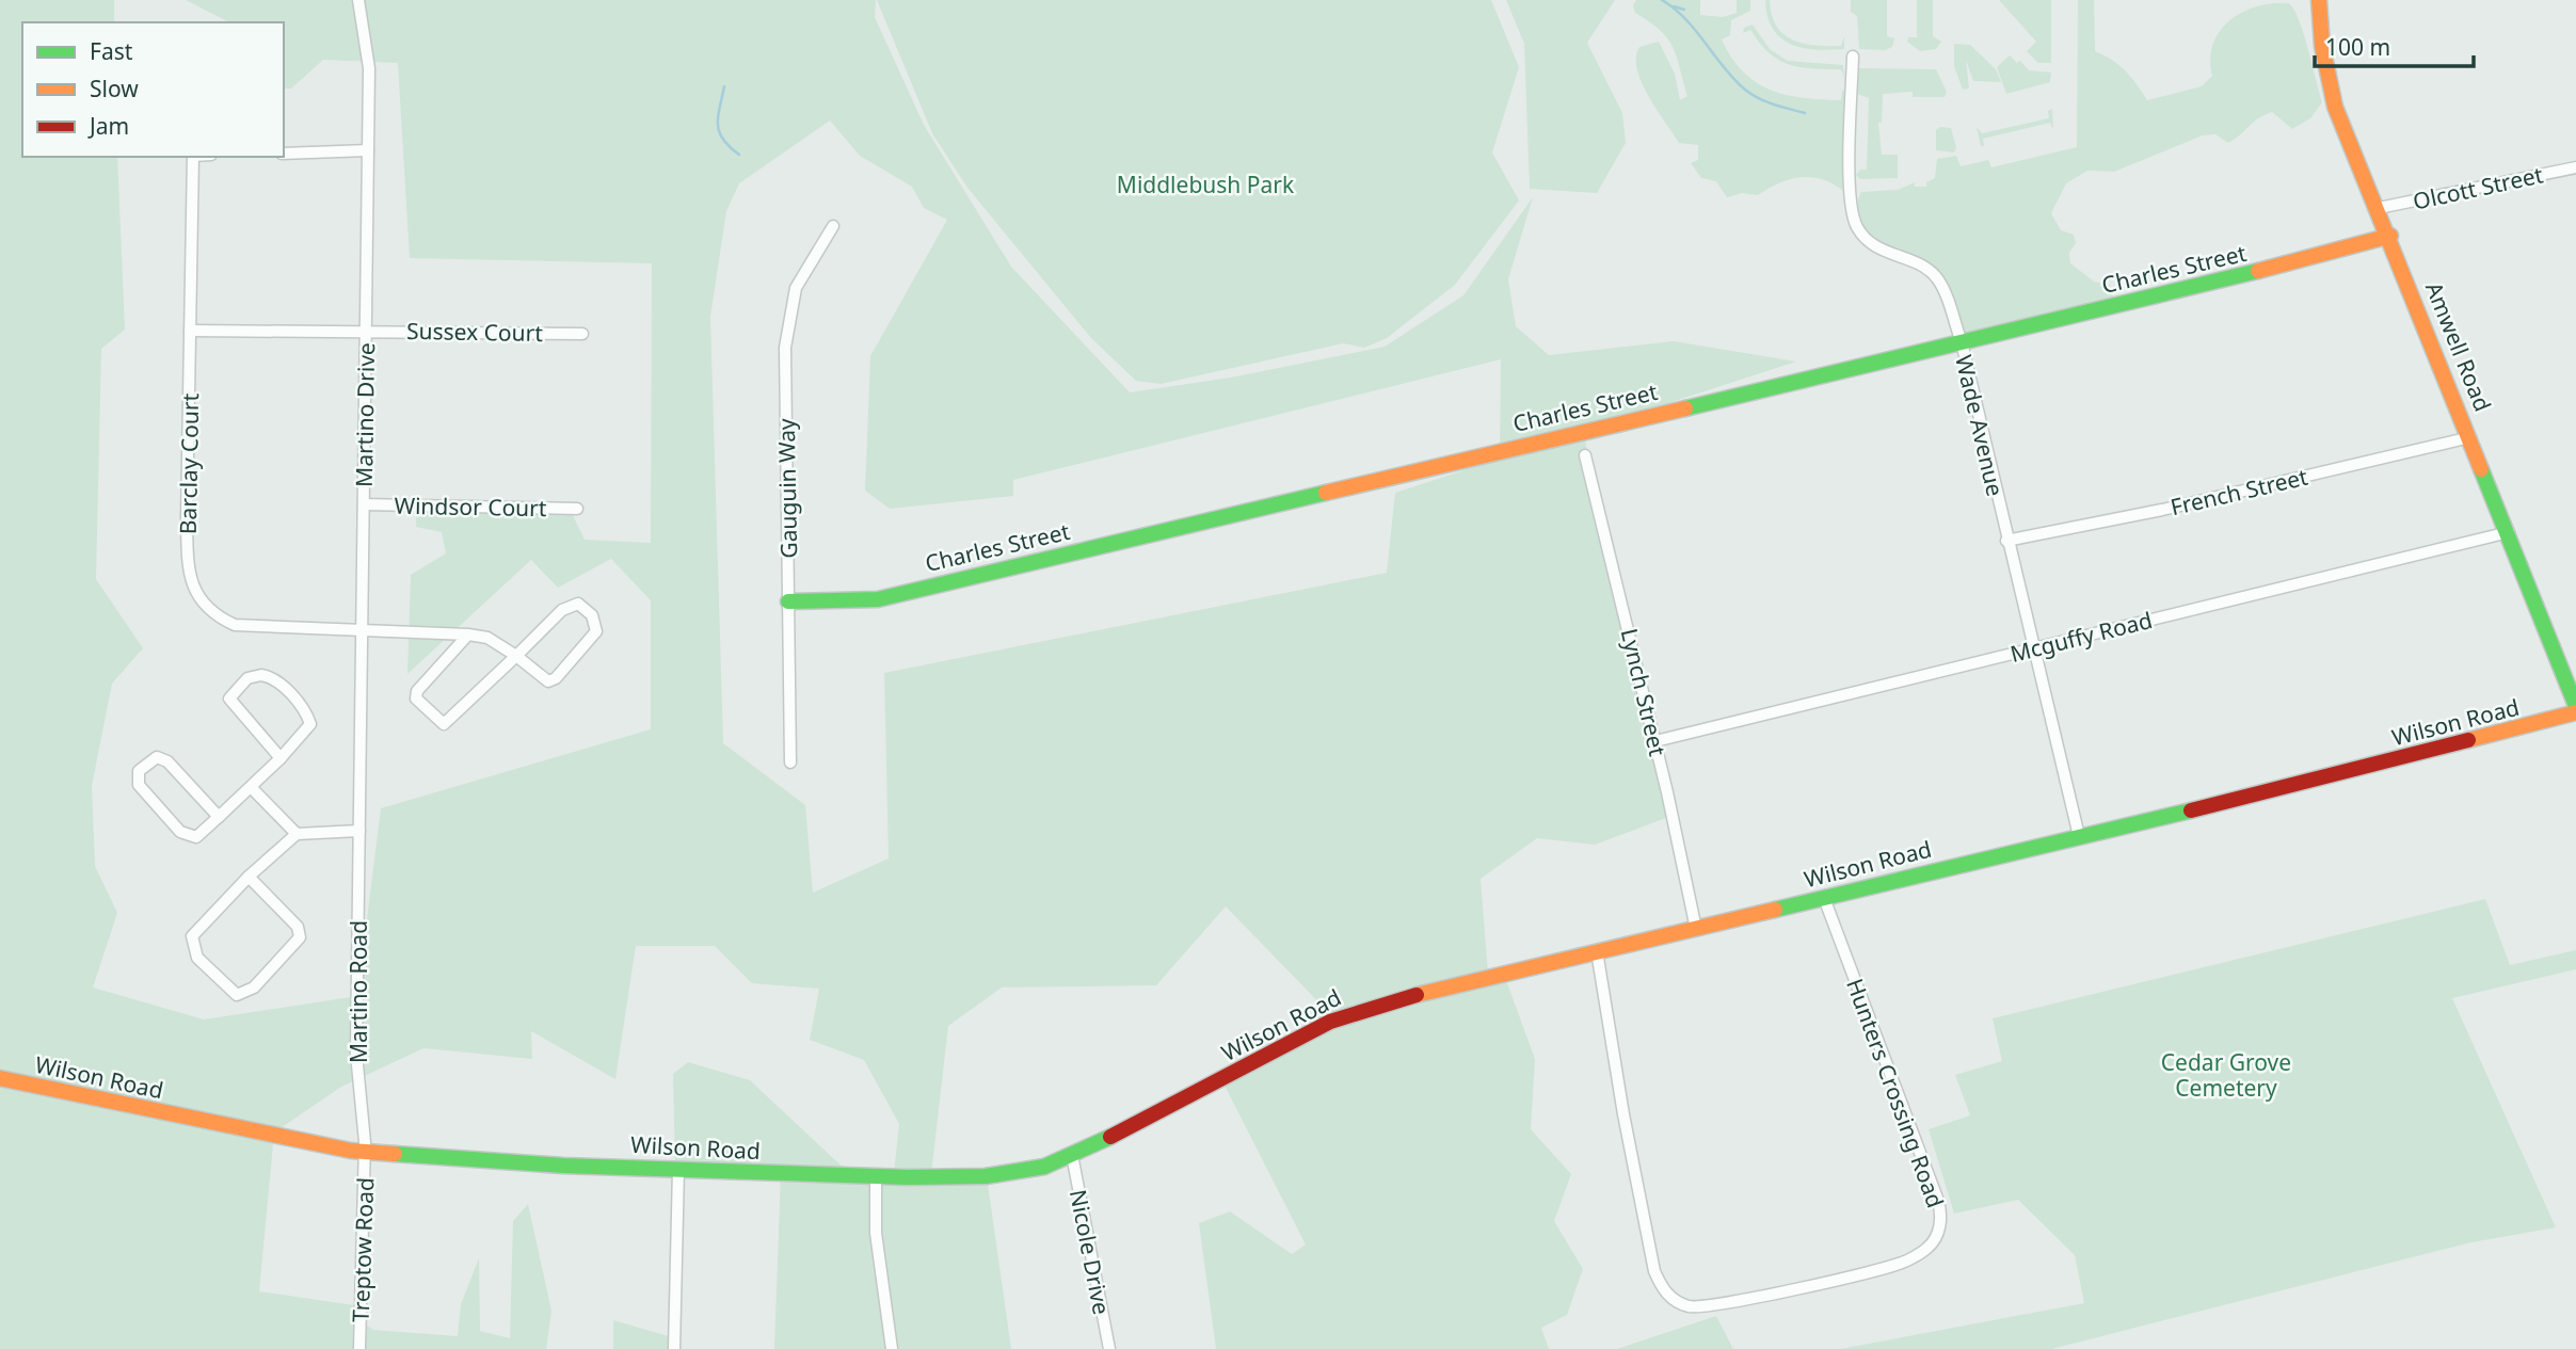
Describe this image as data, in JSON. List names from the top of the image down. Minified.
{"streets":{"street":["Olcott Street","Charles Street","Sussex Court","Amwell Road","Martino Drive","Wade Avenue","Barclay Court","Gauguin Way","French Street","Windsor Court","Mcguffy Road","Lynch Street","Wilson Road","Martino Road","Hunters Crossing Road","Treptow Road","Nicole Drive"]},"crossings":[["Olcott Street","Amwell Road"],["Charles Street","Amwell Road"],["Charles Street","Wade Avenue"],["Charles Street","Gauguin Way"],["Sussex Court","Martino Drive"],["Sussex Court","Barclay Court"],["Amwell Road","French Street"],["Amwell Road","Mcguffy Road"],["Martino Drive","Barclay Court"],["Martino Drive","Windsor Court"],["Martino Drive","Martino Road"],["Wade Avenue","French Street"],["Wade Avenue","Mcguffy Road"],["Wade Avenue","Wilson Road"],["Mcguffy Road","Lynch Street"],["Lynch Street","Wilson Road"],["Wilson Road","Martino Road"],["Wilson Road","Hunters Crossing Road"],["Wilson Road","Treptow Road"],["Wilson Road","Nicole Drive"],["Martino Road","Treptow Road"]],"parks":["Middlebush Park","Cedar Grove Cemetery"],"legend":["Fast","Slow","Jam"],"scale_bar":"100 m"}
